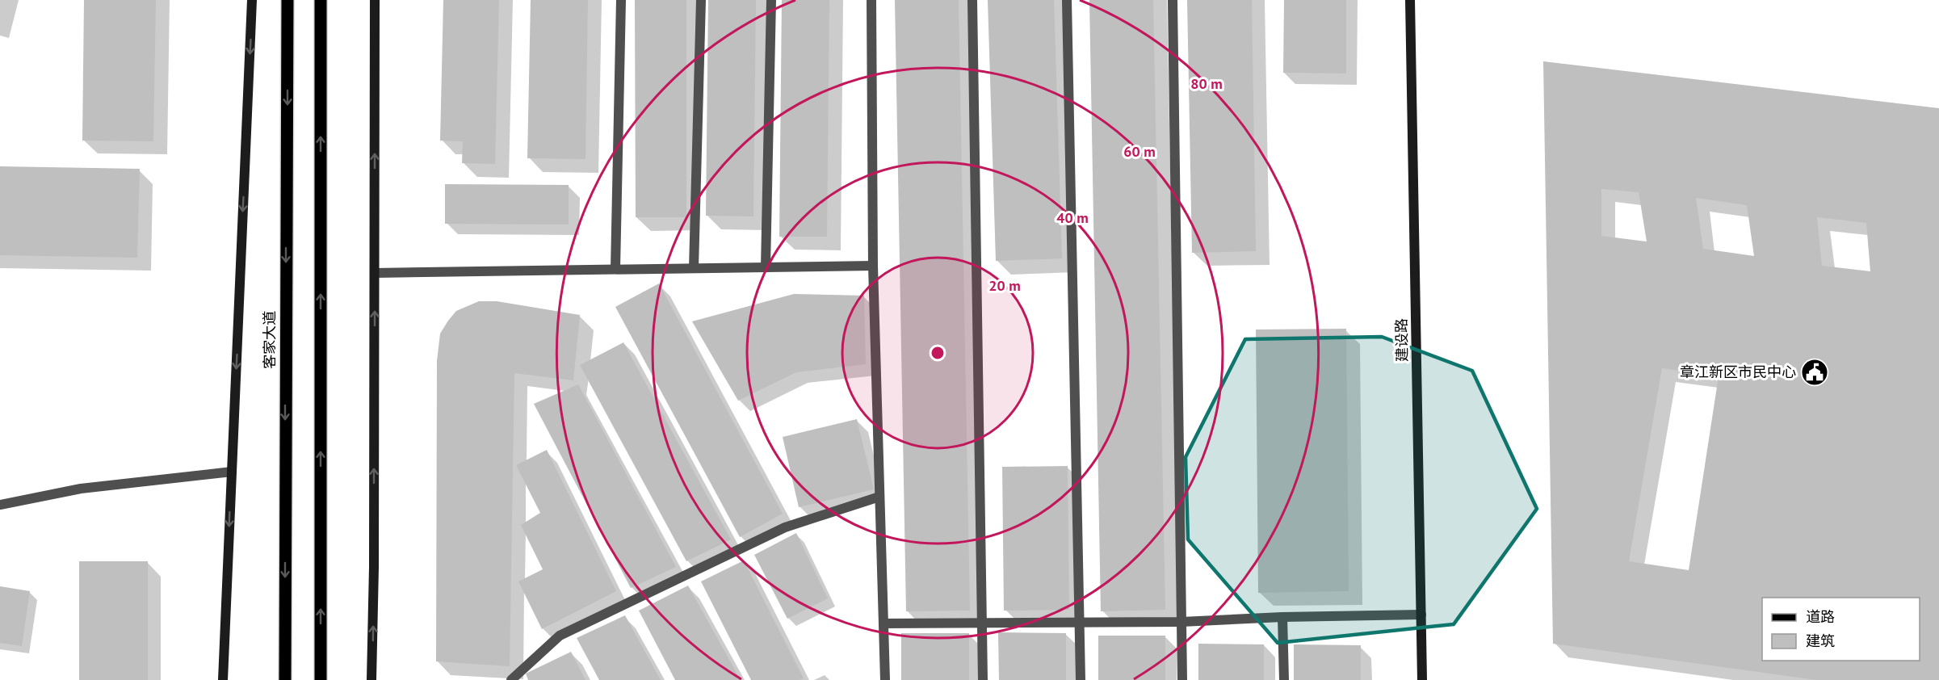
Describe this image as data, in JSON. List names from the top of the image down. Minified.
{"streets":{"main road":["客家大道"],"street":["建设路"]},"places":{"public building":["章江新区市民中心"]},"legend":["道路","建筑"],"rings":["80 m","60 m","40 m","20 m"]}
